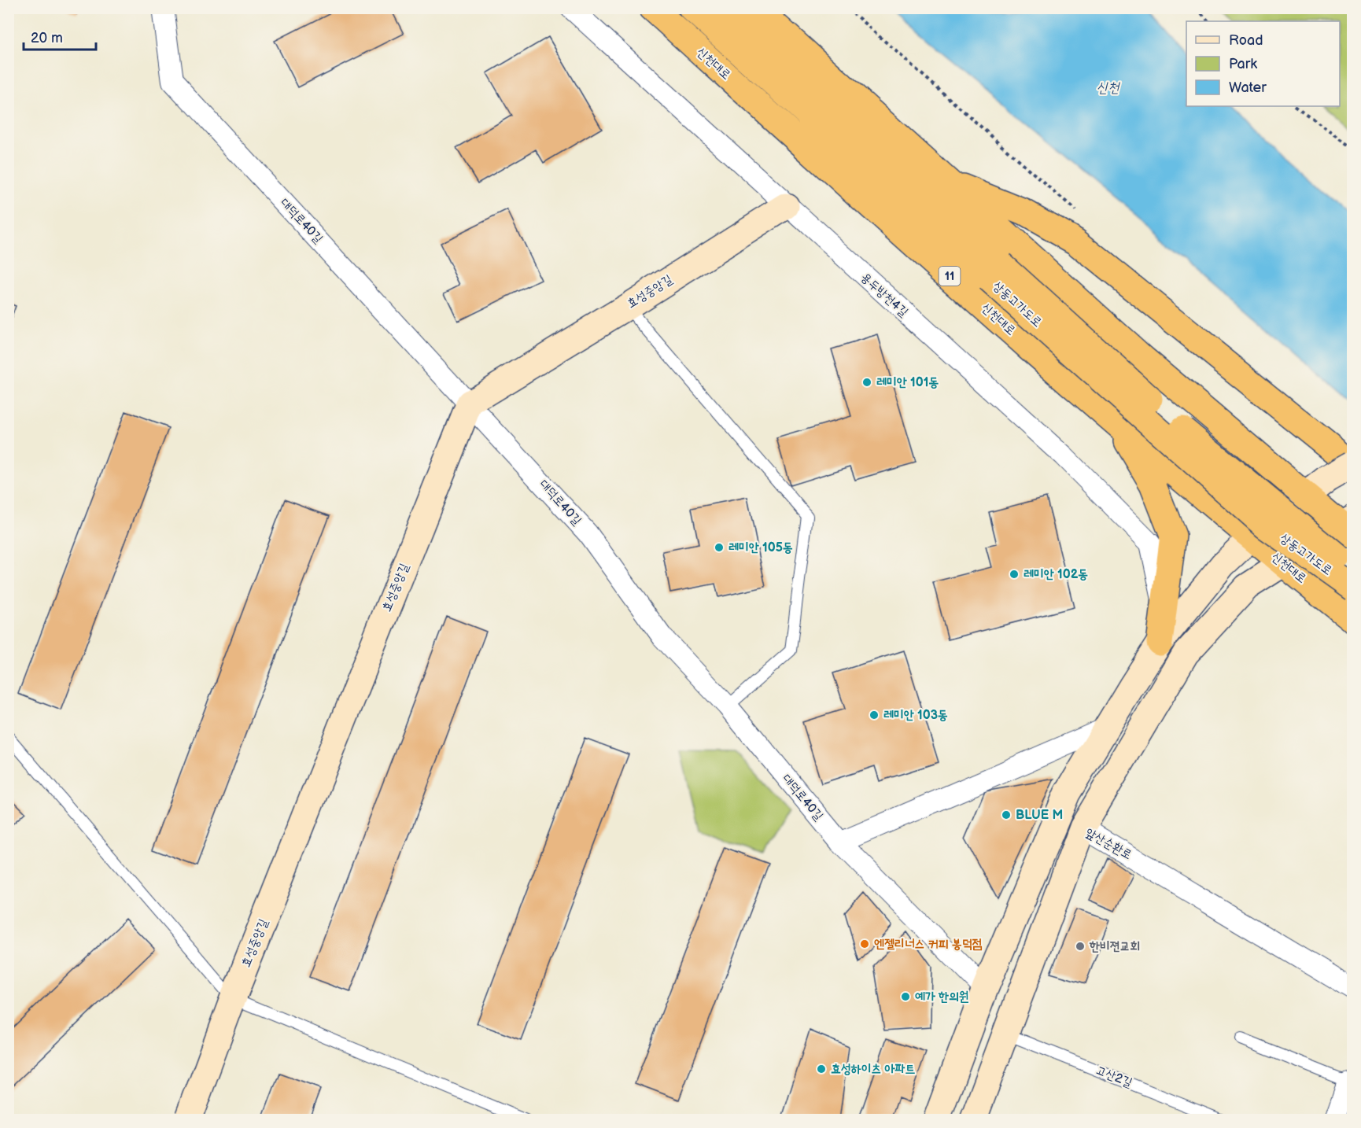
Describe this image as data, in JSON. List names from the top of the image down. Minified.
{"streets":{"highway":["신천대로","11","상동고가도로"],"main road":["효성중앙길","앞산순환로"],"street":["대덕로40길","용두방천4길"],"lane":["고산2길"]},"crossings":[["대덕로40길","효성중앙길"],["효성중앙길","용두방천4길"],["앞산순환로","고산2길"]],"water":["신천"],"places":["레미안 101동","레미안 105동","레미안 102동","레미안 103동","BLUE M","엔젤리너스 커피 봉덕점","한비젼교회","예가 한의원","효성하이츠 아파트"],"legend":["Road","Park","Water"],"scale_bar":"20 m"}
